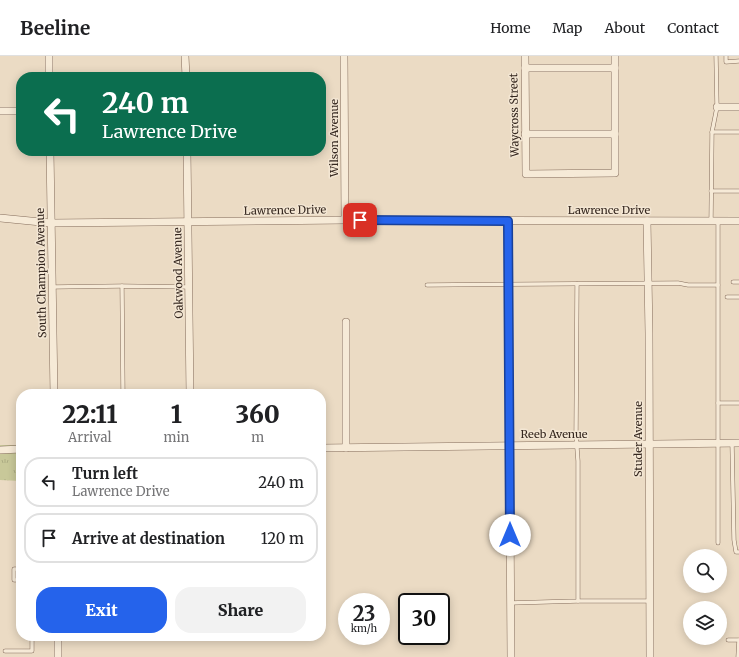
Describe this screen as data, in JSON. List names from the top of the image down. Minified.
{"streets":{"street":["Waycross Street","Wilson Avenue","Lawrence Drive","South Champion Avenue","Oakwood Avenue","Reeb Avenue","Studer Avenue"]},"crossings":[["Wilson Avenue","Lawrence Drive"],["Lawrence Drive","South Champion Avenue"],["Lawrence Drive","Oakwood Avenue"],["Lawrence Drive","Studer Avenue"],["Reeb Avenue","Studer Avenue"]],"page":{"header":"Beeline","nav":["Home","Map","About","Contact"],"turn":["240 m","Lawrence Drive"],"eta":["22:11","Arrival","1","min","360","m"],"list":[{"name":"Turn left","note":"Lawrence Drive","value":"240 m"},{"name":"Arrive at destination","value":"120 m"}],"buttons":["Exit","Share"],"speed":"23 km/h","limit":"30"}}
